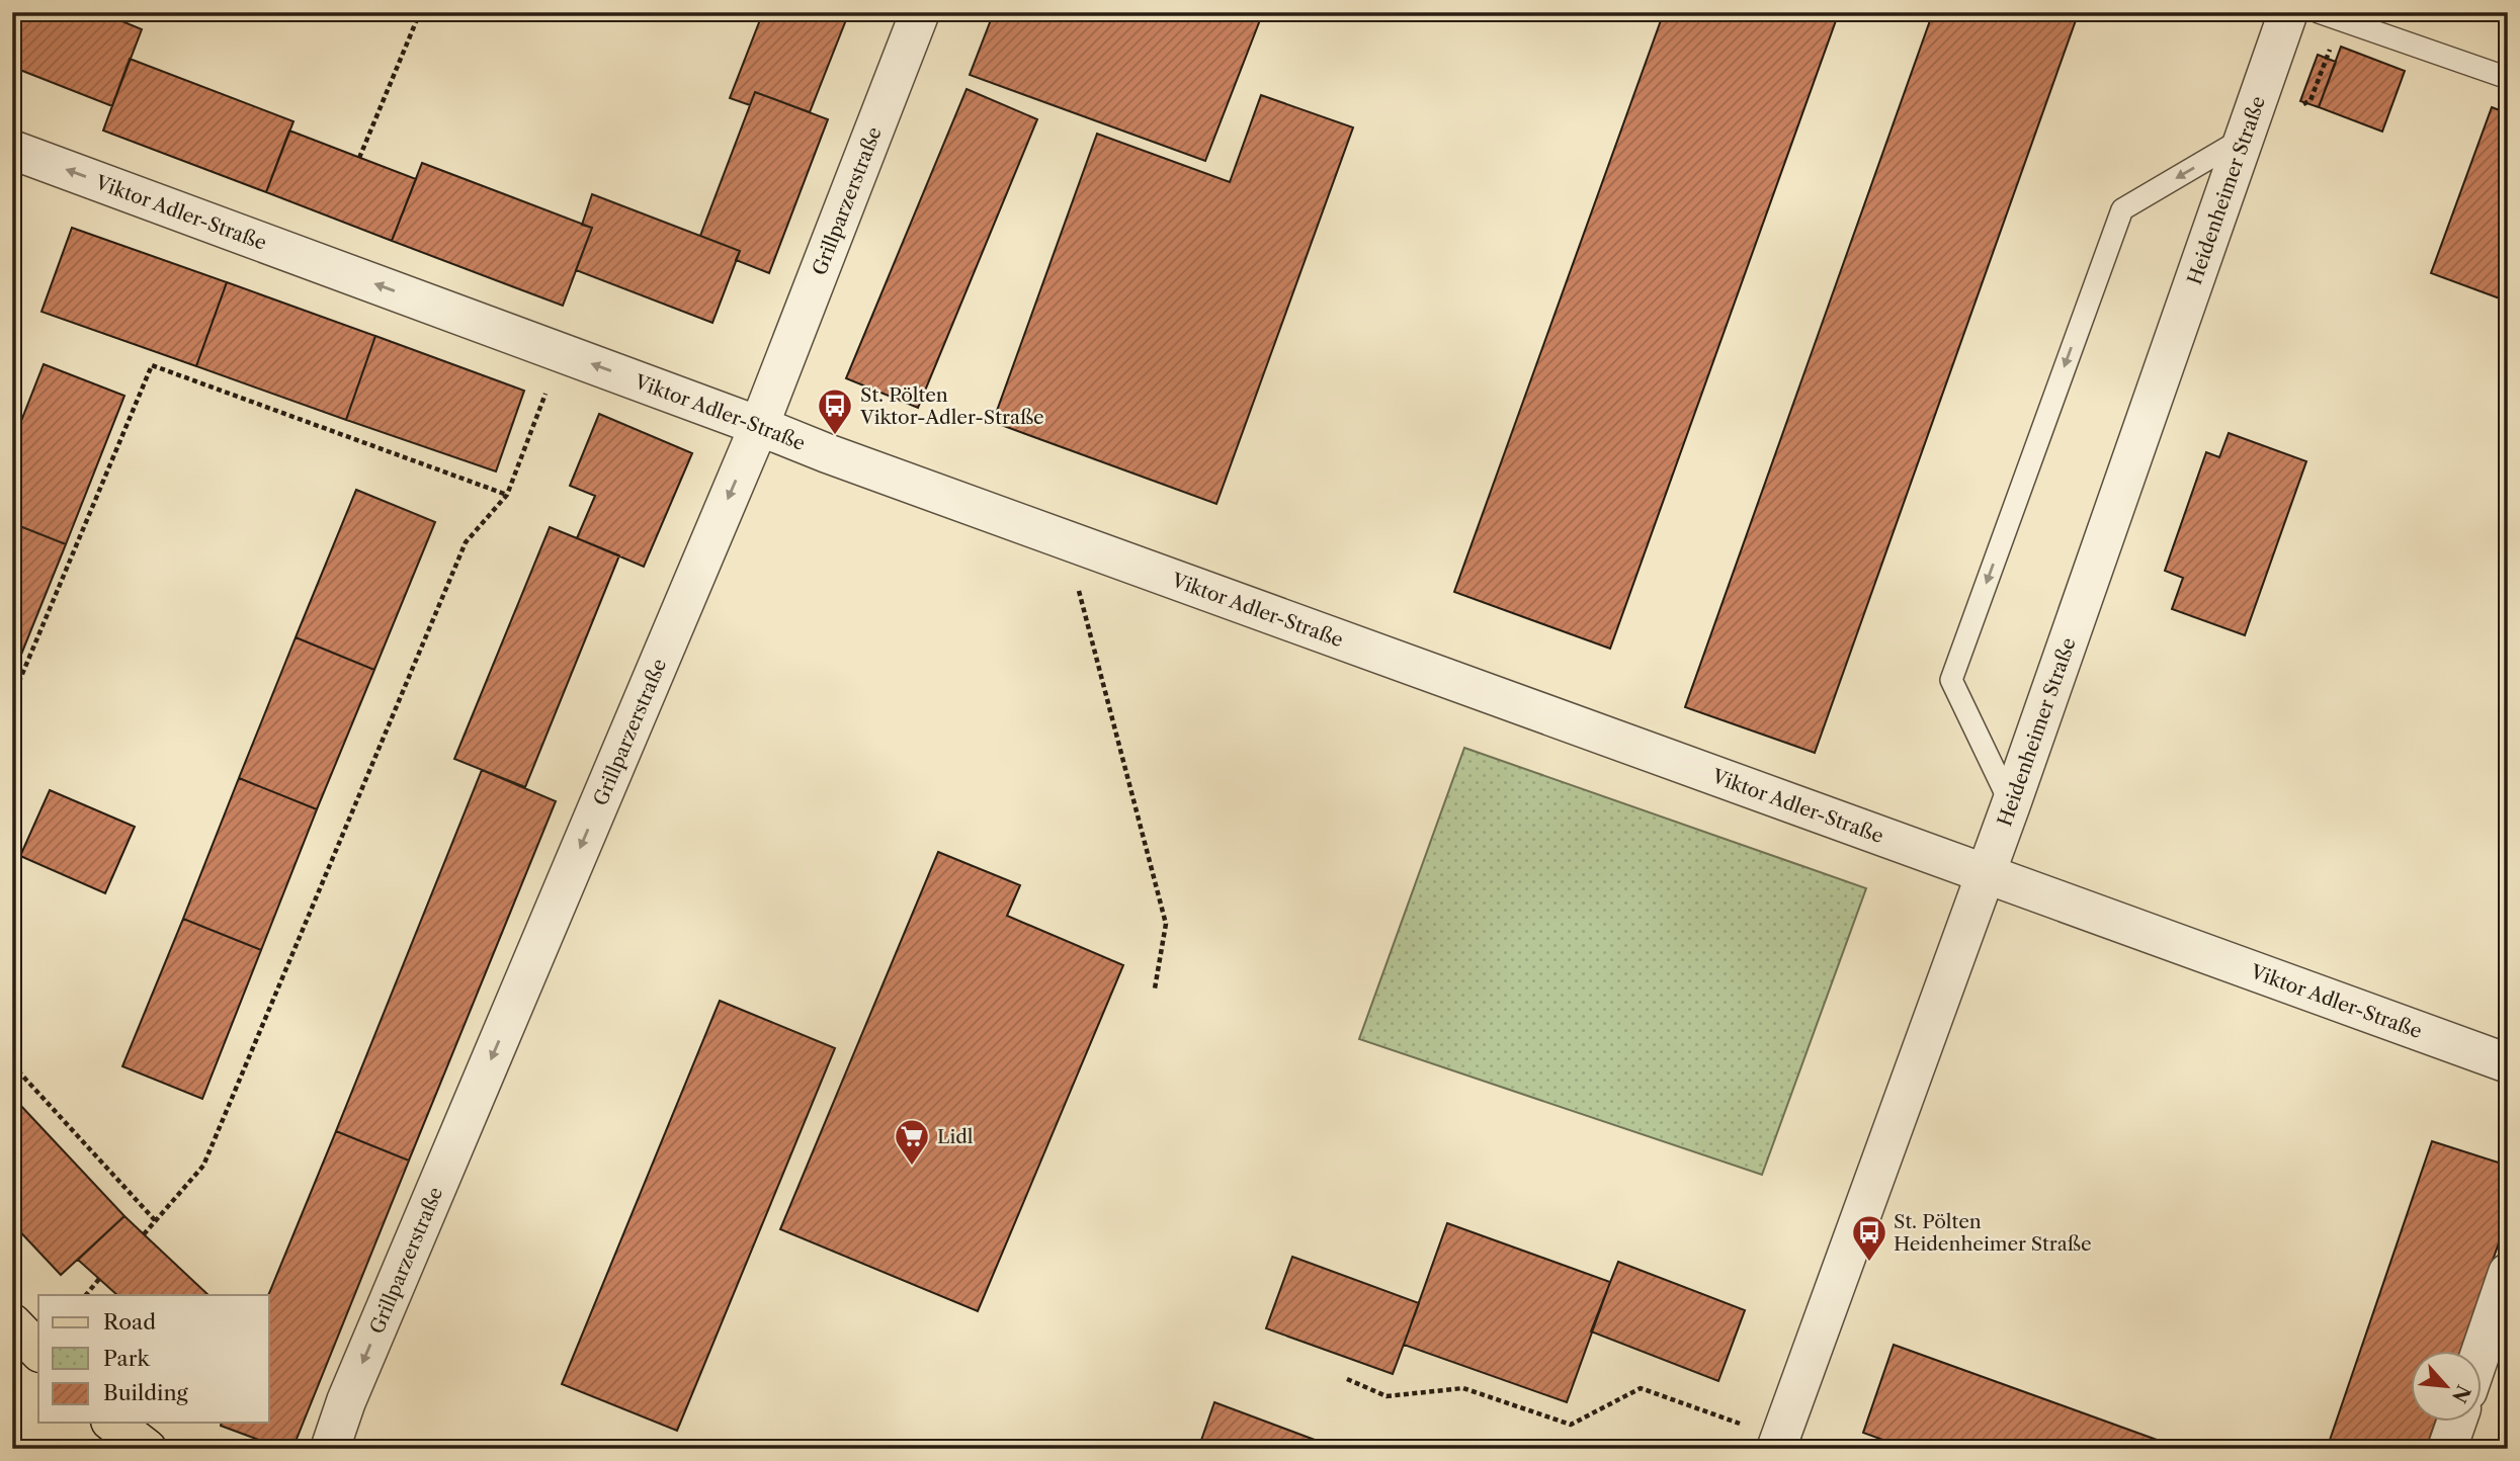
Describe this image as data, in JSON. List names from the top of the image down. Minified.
{"streets":{"street":["Heidenheimer Straße","Grillparzerstraße","Viktor Adler-Straße"]},"crossings":[["Heidenheimer Straße","Viktor Adler-Straße"],["Grillparzerstraße","Viktor Adler-Straße"]],"one_way":["Grillparzerstraße"],"places":{"bus stop":["St. Pölten Viktor-Adler-Straße","St. Pölten Heidenheimer Straße"],"supermarket":["Lidl"]},"legend":["Road","Park","Building"],"north":"bottom right"}
